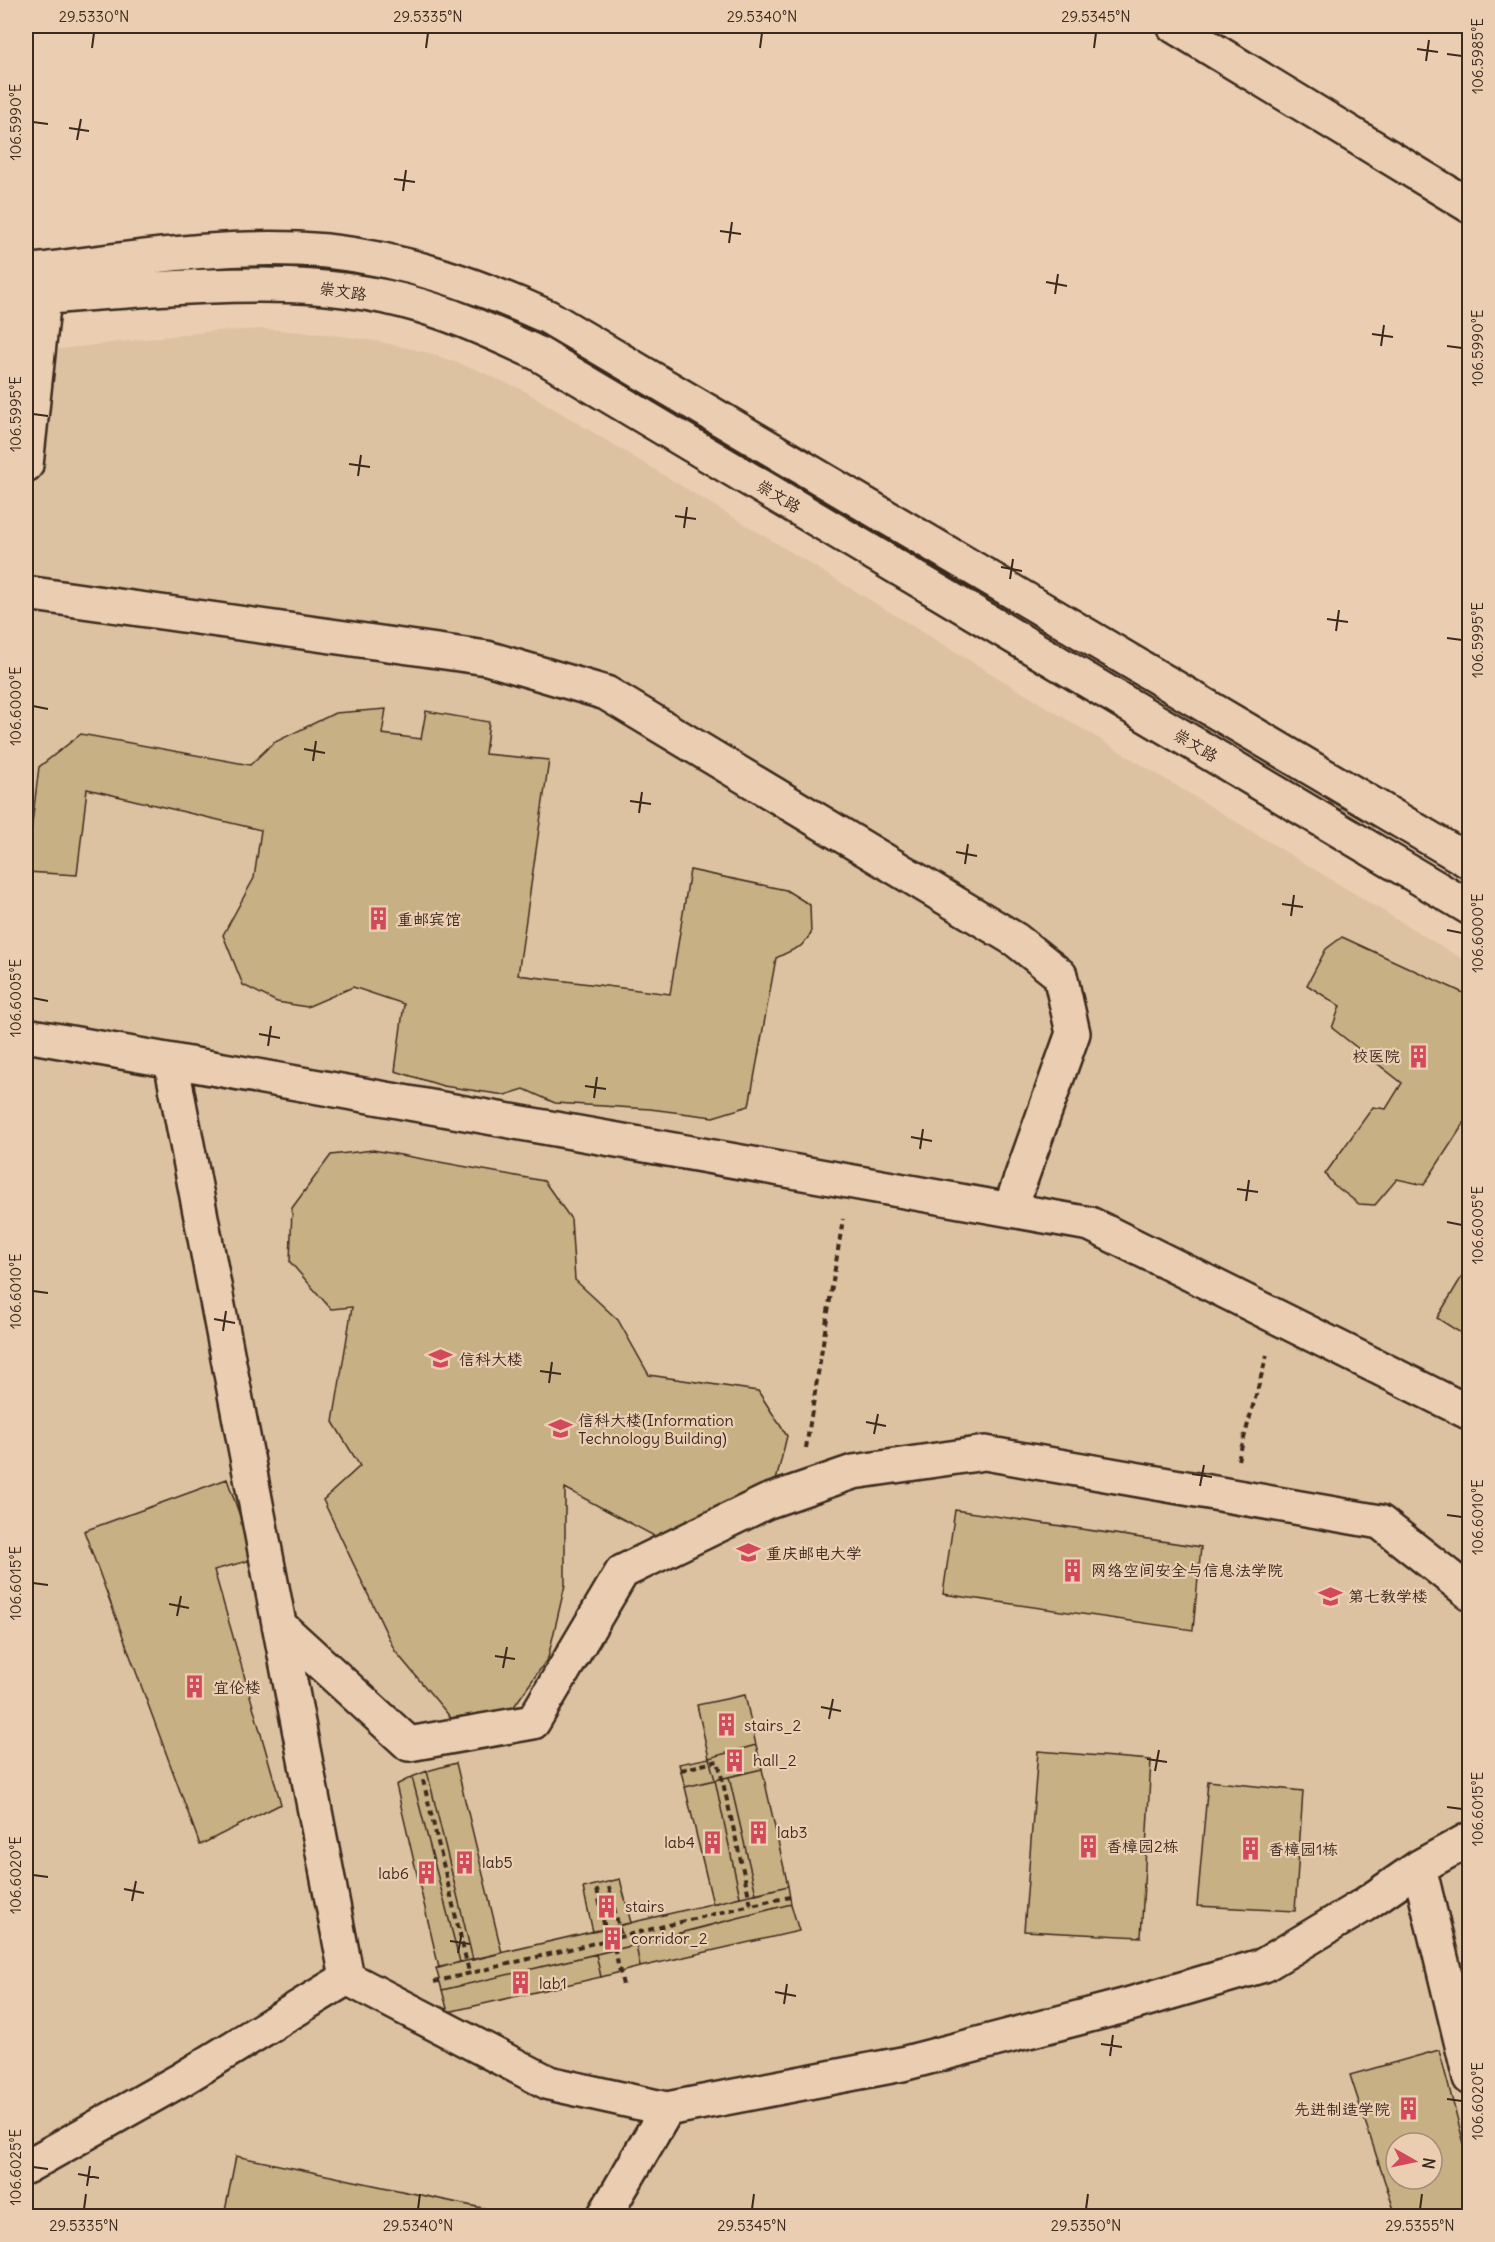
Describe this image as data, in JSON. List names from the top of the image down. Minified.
{"streets":{"main road":["崇文路"]},"places":{"building":["重邮宾馆","校医院","网络空间安全与信息法学院","宜伦楼","stairs_2","hall_2","lab3","lab4","香樟园2栋","香樟园1栋","lab5","lab6","stairs","corridor_2","lab1","先进制造学院"],"school or university":["信科大楼","信科大楼(Information Technology Building)","重庆邮电大学","第七教学楼"]},"north":"right","coordinates":["29.5330°N","29.5335°N","29.5340°N","29.5345°N","106.5985°E","106.5990°E","106.5995°E","106.6000°E","106.6005°E","106.6010°E","106.6015°E","106.6020°E","106.6025°E","29.5350°N","29.5355°N"]}
